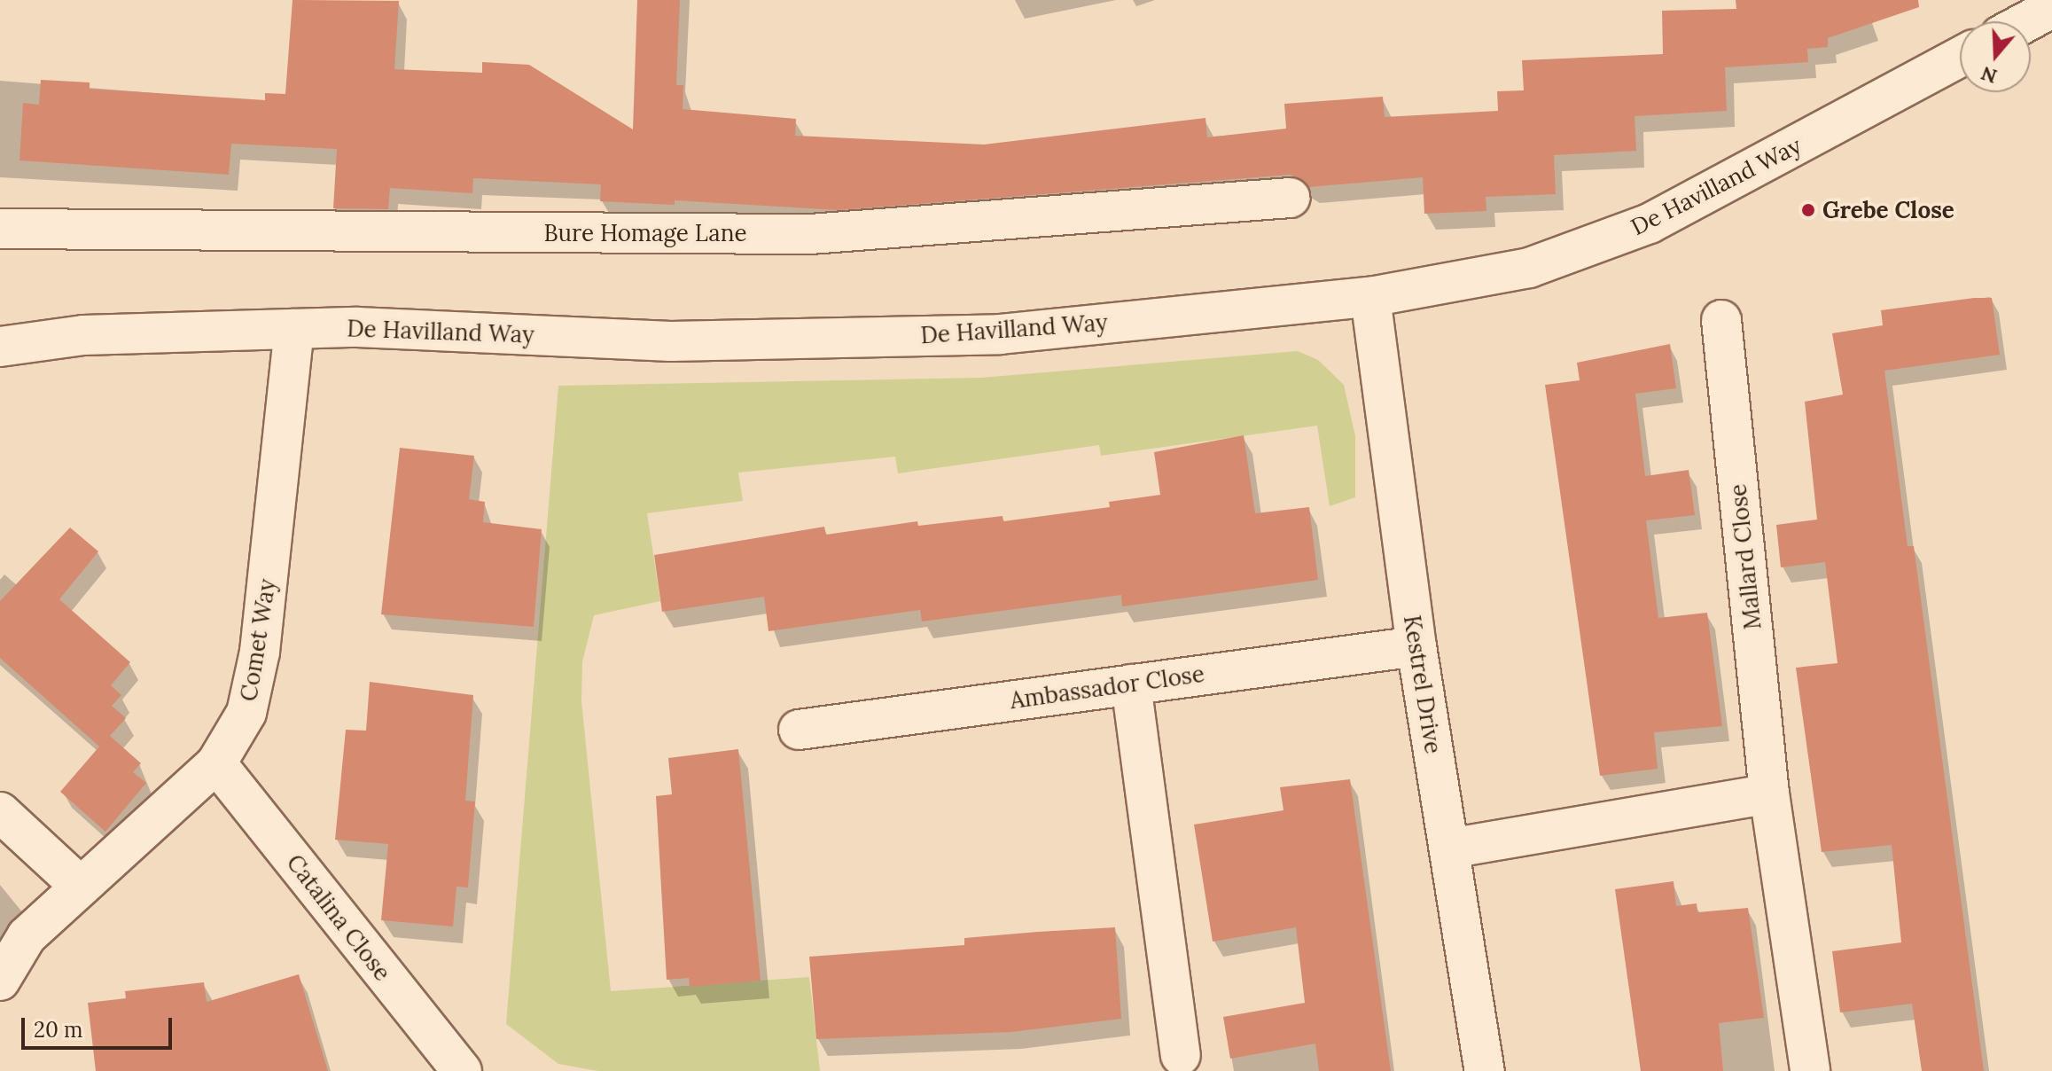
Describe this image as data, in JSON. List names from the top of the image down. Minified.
{"streets":{"street":["De Havilland Way","Bure Homage Lane","Mallard Close","Comet Way","Kestrel Drive","Ambassador Close","Catalina Close"]},"crossings":[["De Havilland Way","Comet Way"],["De Havilland Way","Kestrel Drive"],["Comet Way","Catalina Close"],["Kestrel Drive","Ambassador Close"]],"places":["Grebe Close"],"scale_bar":"20 m","north":"bottom"}
